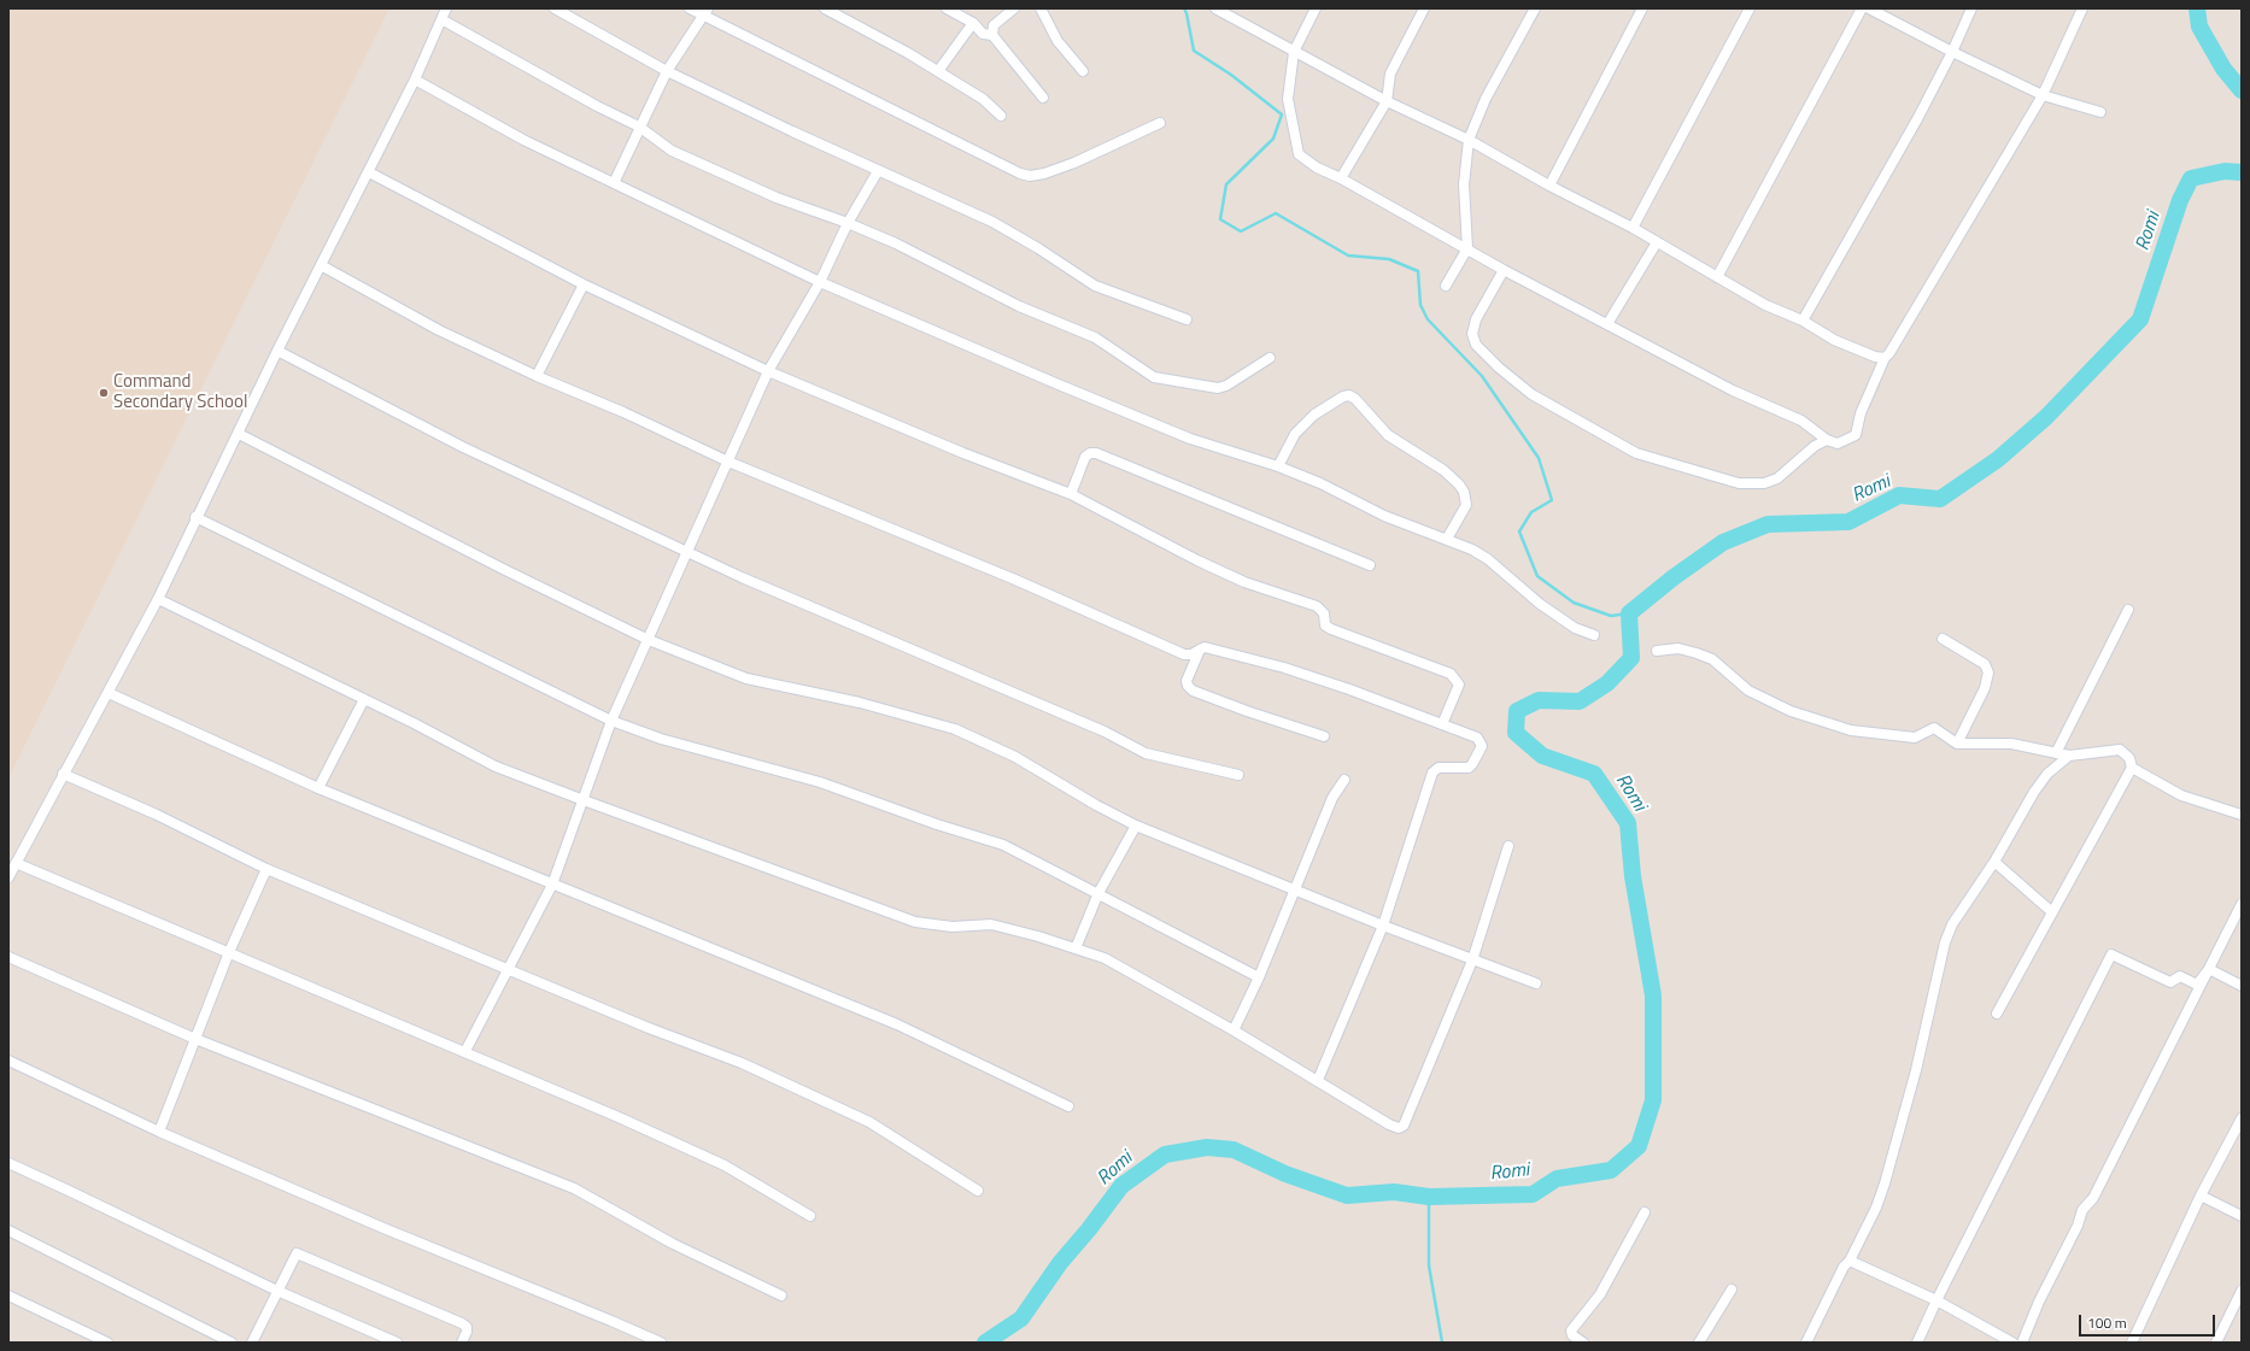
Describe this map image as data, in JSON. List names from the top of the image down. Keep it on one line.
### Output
{"water":["Romi"],"places":["Command Secondary School"],"scale_bar":"100 m"}
